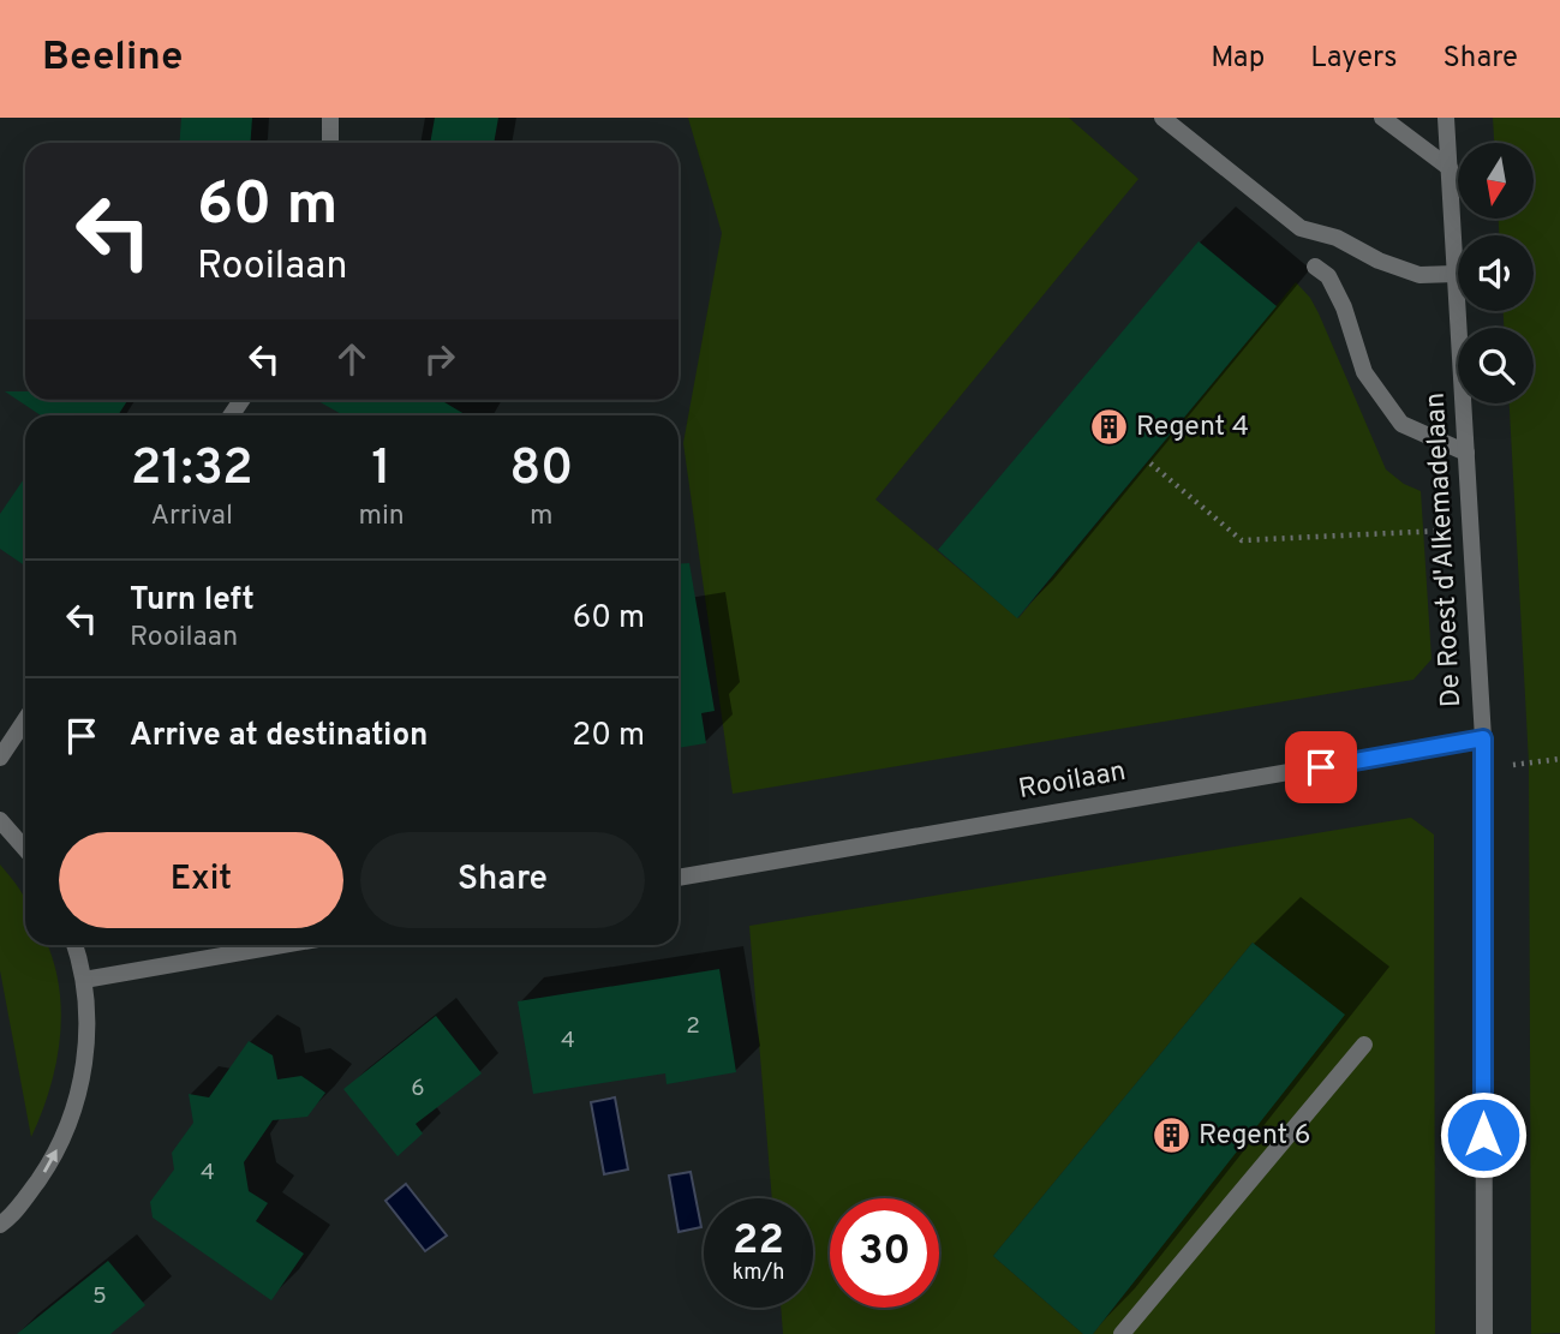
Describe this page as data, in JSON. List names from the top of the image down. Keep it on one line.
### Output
{"streets":{"street":["De Roest d'Alkemadelaan","Rooilaan"]},"crossings":[["De Roest d'Alkemadelaan","Rooilaan"]],"places":{"building":["Regent 4","Regent 6"]},"house_numbers":["2","4","6","4","5"],"north":"bottom","page":{"header":"Beeline","nav":["Map","Layers","Share"],"turn":["60 m","Rooilaan"],"eta":["21:32","Arrival","1","min","80","m"],"list":[{"name":"Turn left","note":"Rooilaan","value":"60 m"},{"name":"Arrive at destination","value":"20 m"}],"buttons":["Exit","Share"],"speed":"22 km/h","limit":"30"}}
